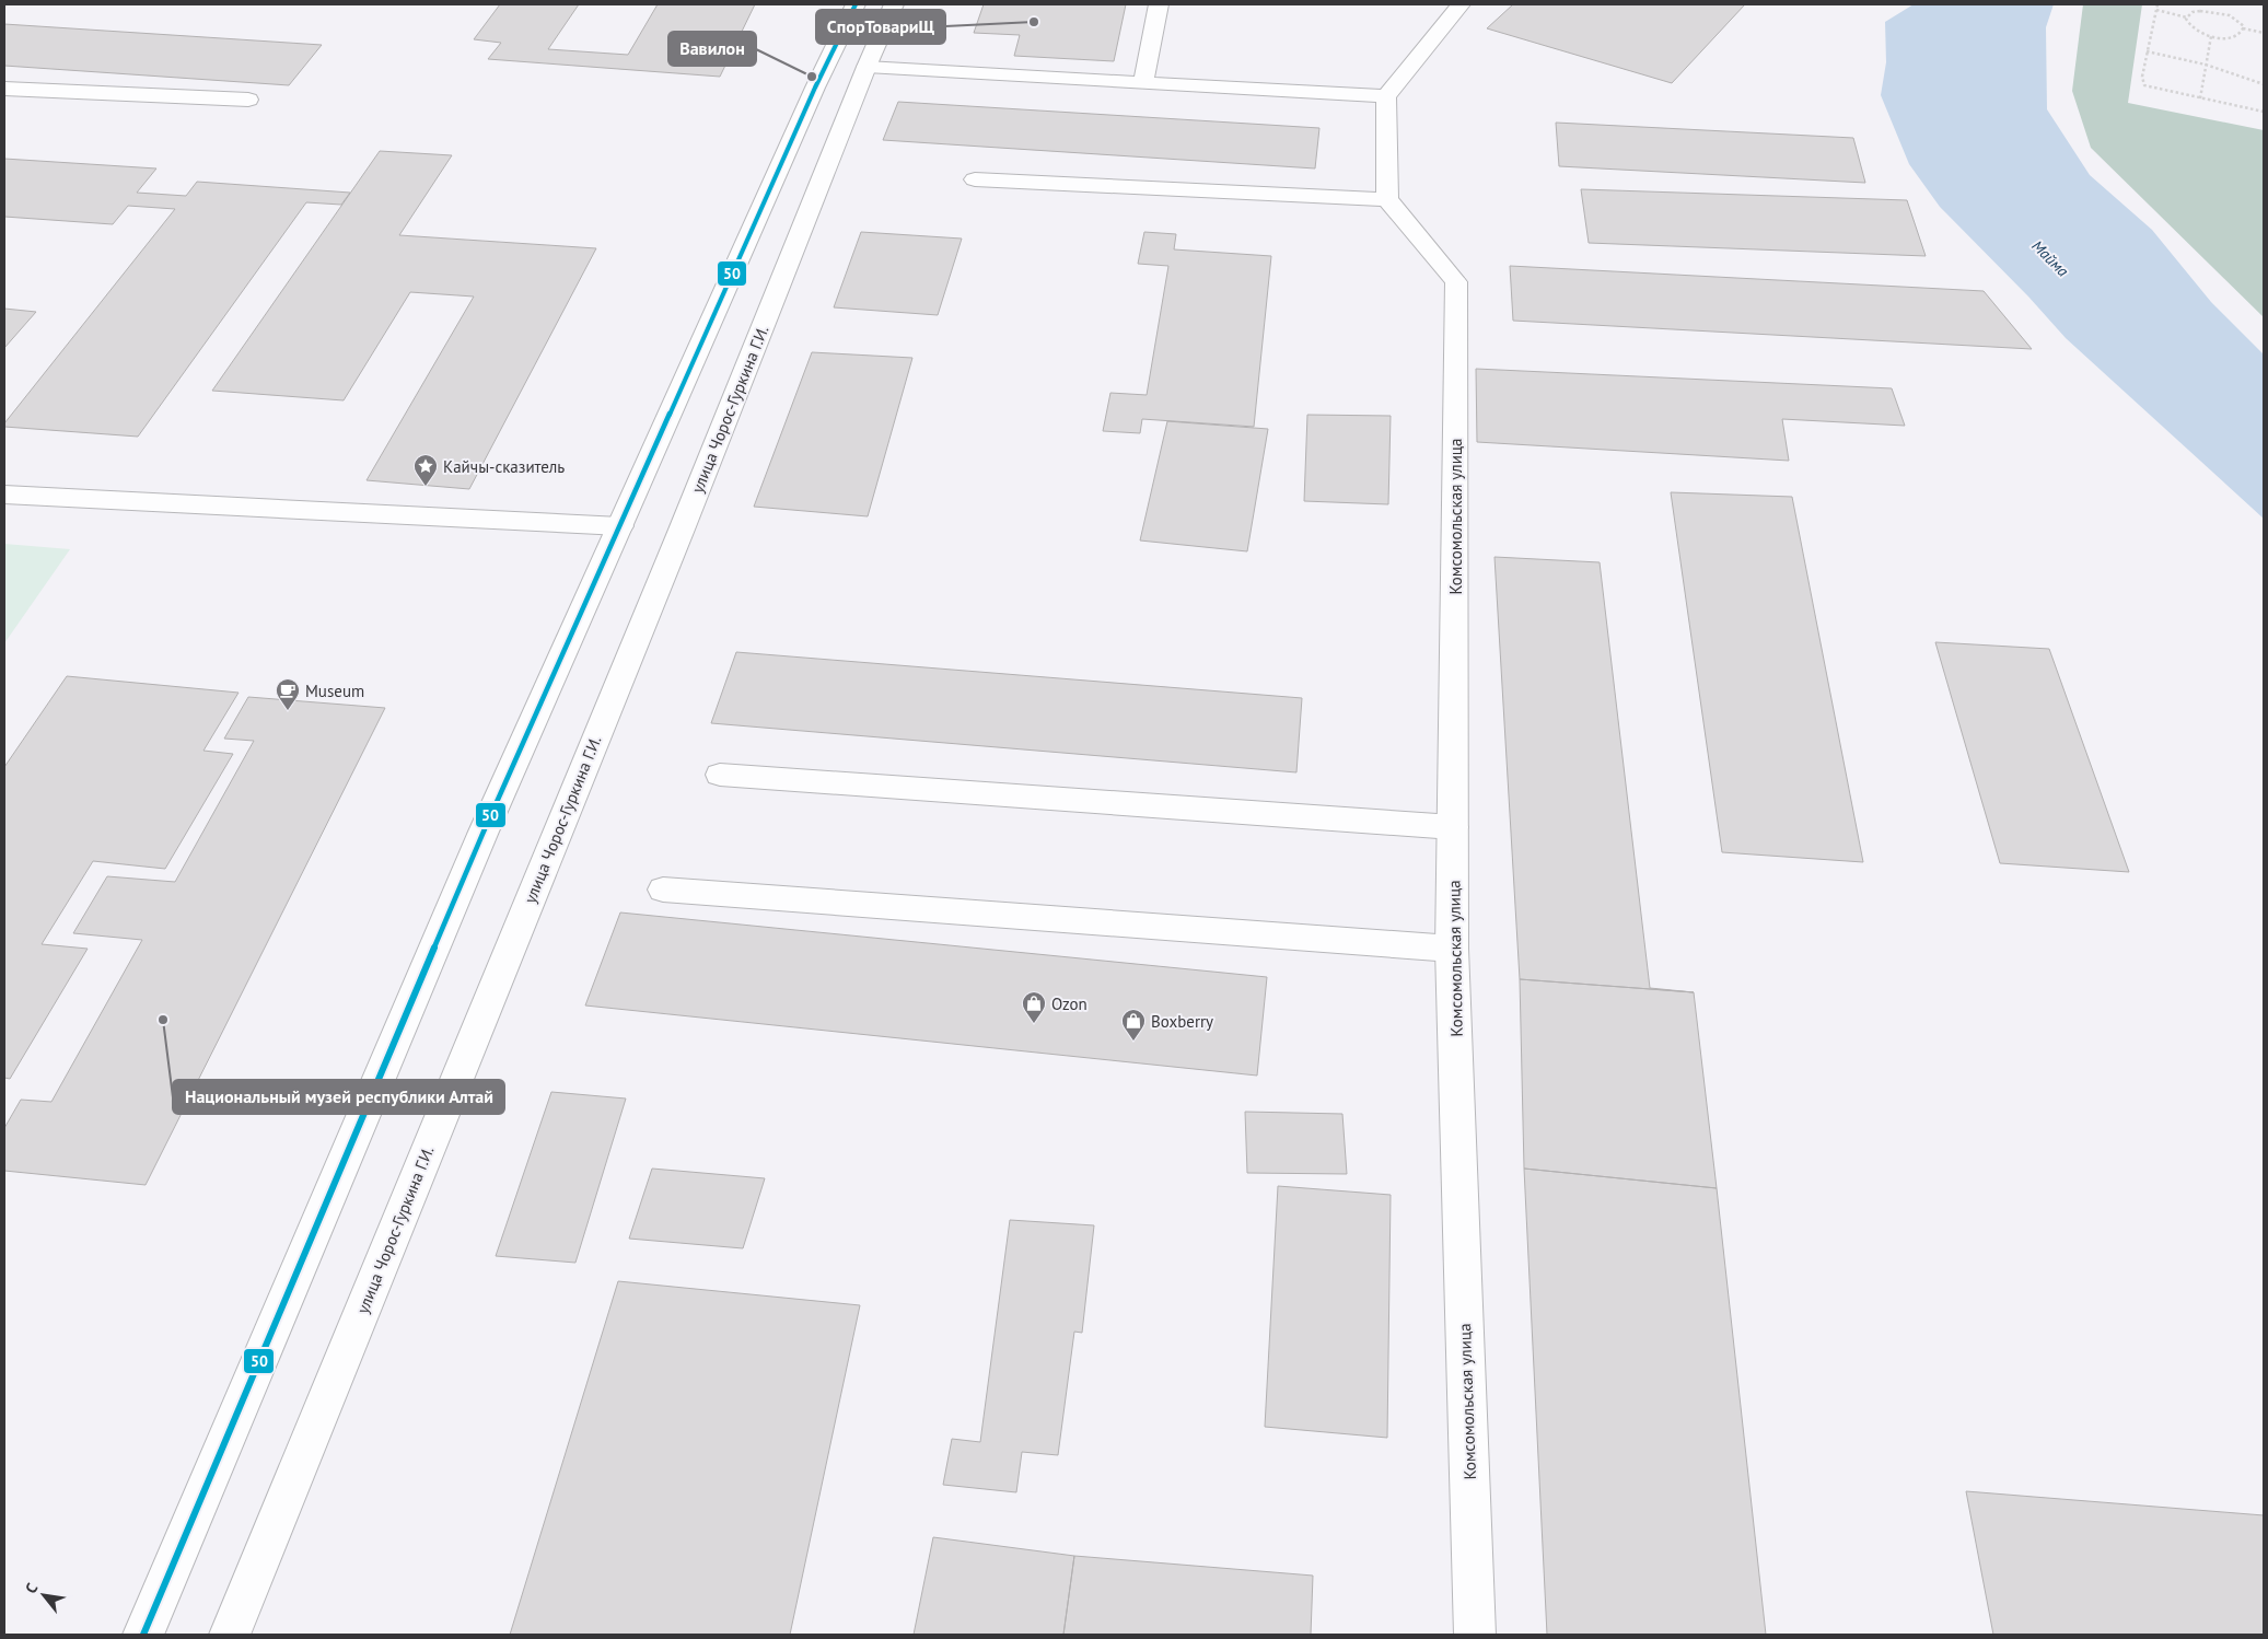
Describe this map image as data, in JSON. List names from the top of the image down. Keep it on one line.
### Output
{"streets":{"main road":["улица Чорос-Гуркина Г.И.","Комсомольская улица"]},"water":["Майма"],"places":{"other":["СпорТовариЩ","Вавилон","Национальный музей республики Алтай"],"place":["Кайчы-сказитель"],"cafe":["Museum"],"shop":["Ozon","Boxberry"]},"lines":["transit line 50"],"north":"top left"}
